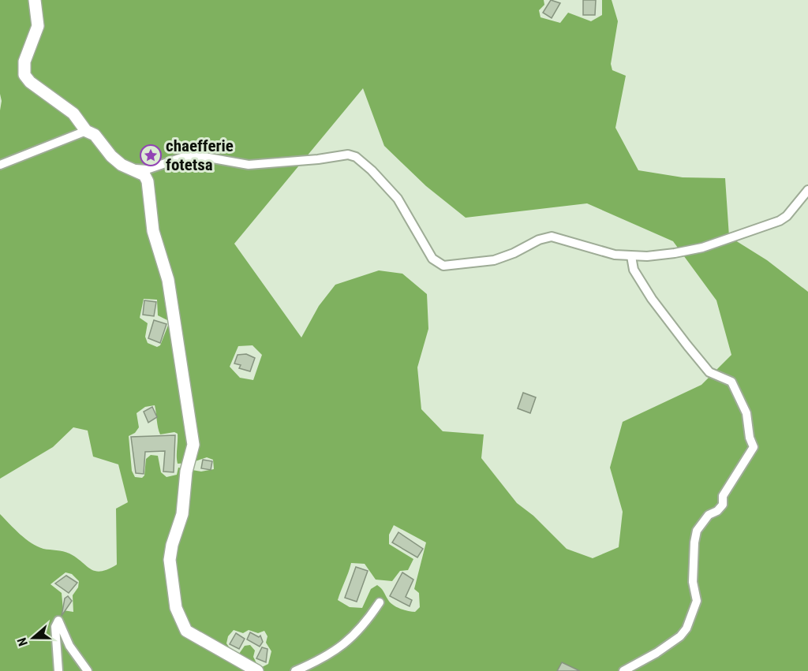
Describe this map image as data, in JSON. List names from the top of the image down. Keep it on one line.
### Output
{"places":{"place":["chaefferie fotetsa"]},"north":"left"}
